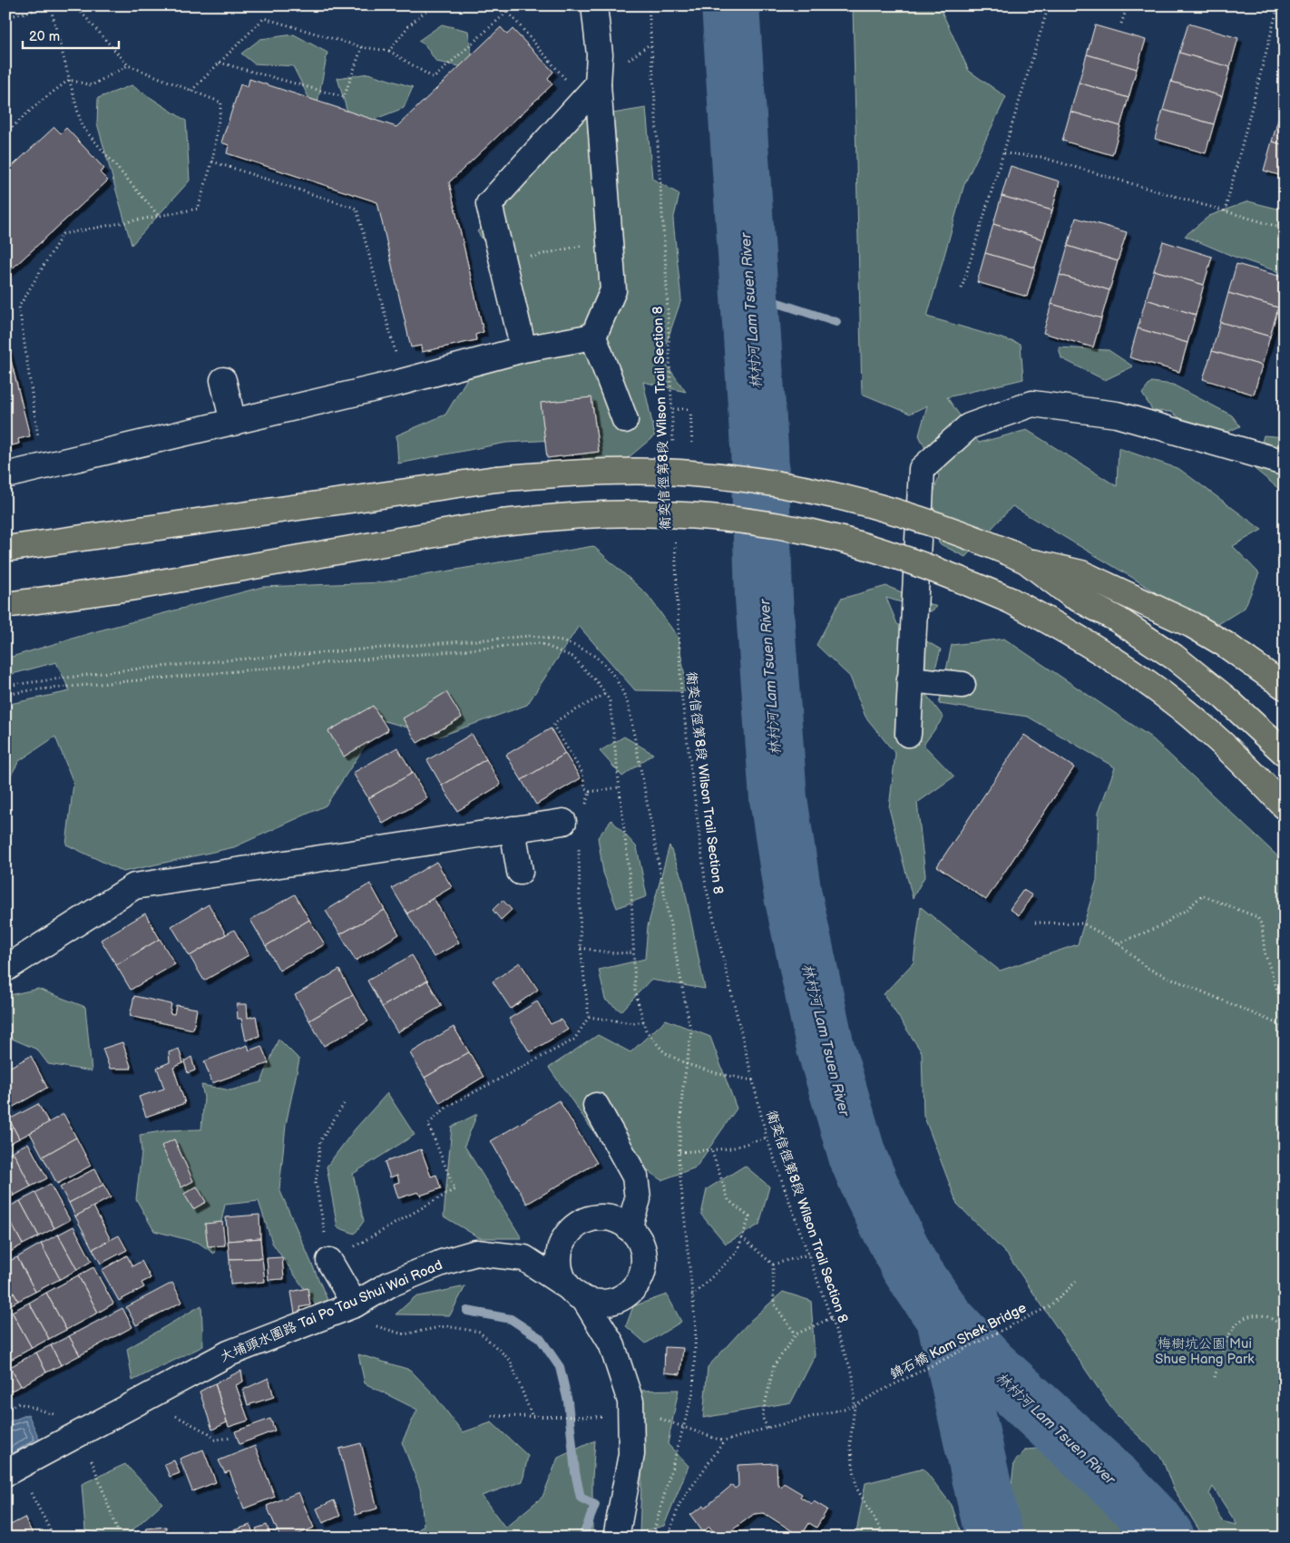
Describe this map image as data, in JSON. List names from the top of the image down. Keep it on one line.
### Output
{"streets":{"street":["大埔頭水圍路 Tai Po Tau Shui Wai Road"],"path":["衛奕信徑第8段 Wilson Trail Section 8","錦石橋 Kam Shek Bridge"]},"crossings":[["衛奕信徑第8段 Wilson Trail Section 8","錦石橋 Kam Shek Bridge"]],"water":["林村河 Lam Tsuen River"],"parks":["梅樹坑公園 Mui Shue Hang Park"],"scale_bar":"20 m"}
